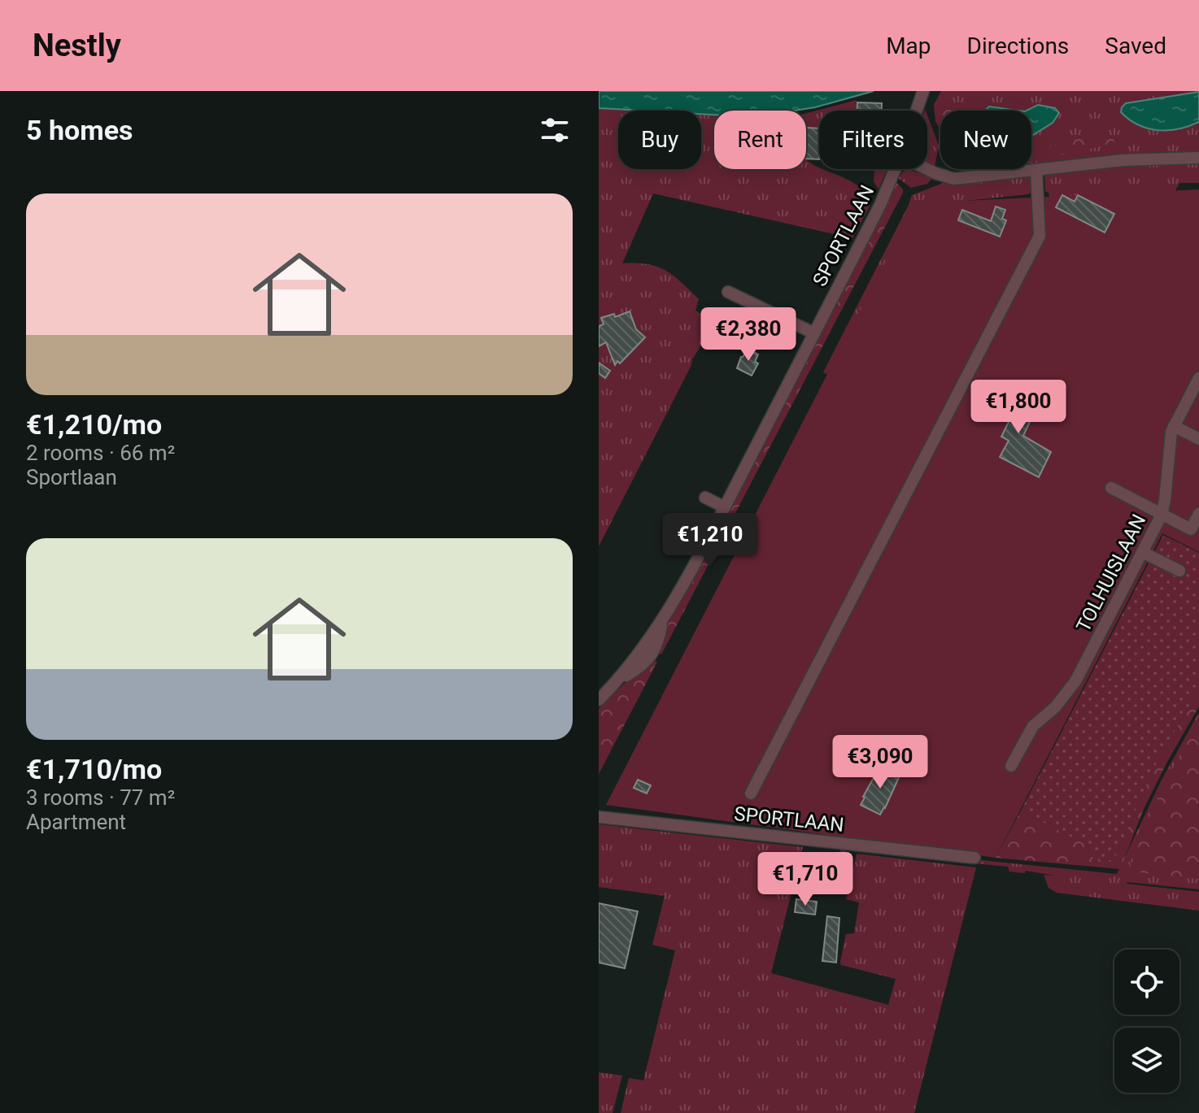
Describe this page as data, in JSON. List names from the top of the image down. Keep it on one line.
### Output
{"streets":{"street":["SPORTLAAN","TOLHUISLAAN"]},"page":{"header":"Nestly","nav":["Map","Directions","Saved"],"heading":"5 homes","chip":["Buy","Rent","Filters","New"],"list":[{"name":"€1,210/mo","note":"2 rooms · 66 m² · Sportlaan"},{"name":"€1,710/mo","note":"3 rooms · 77 m² · Apartment"}],"price":["€2,380","€1,800","€1,210","€3,090","€1,710"]}}
